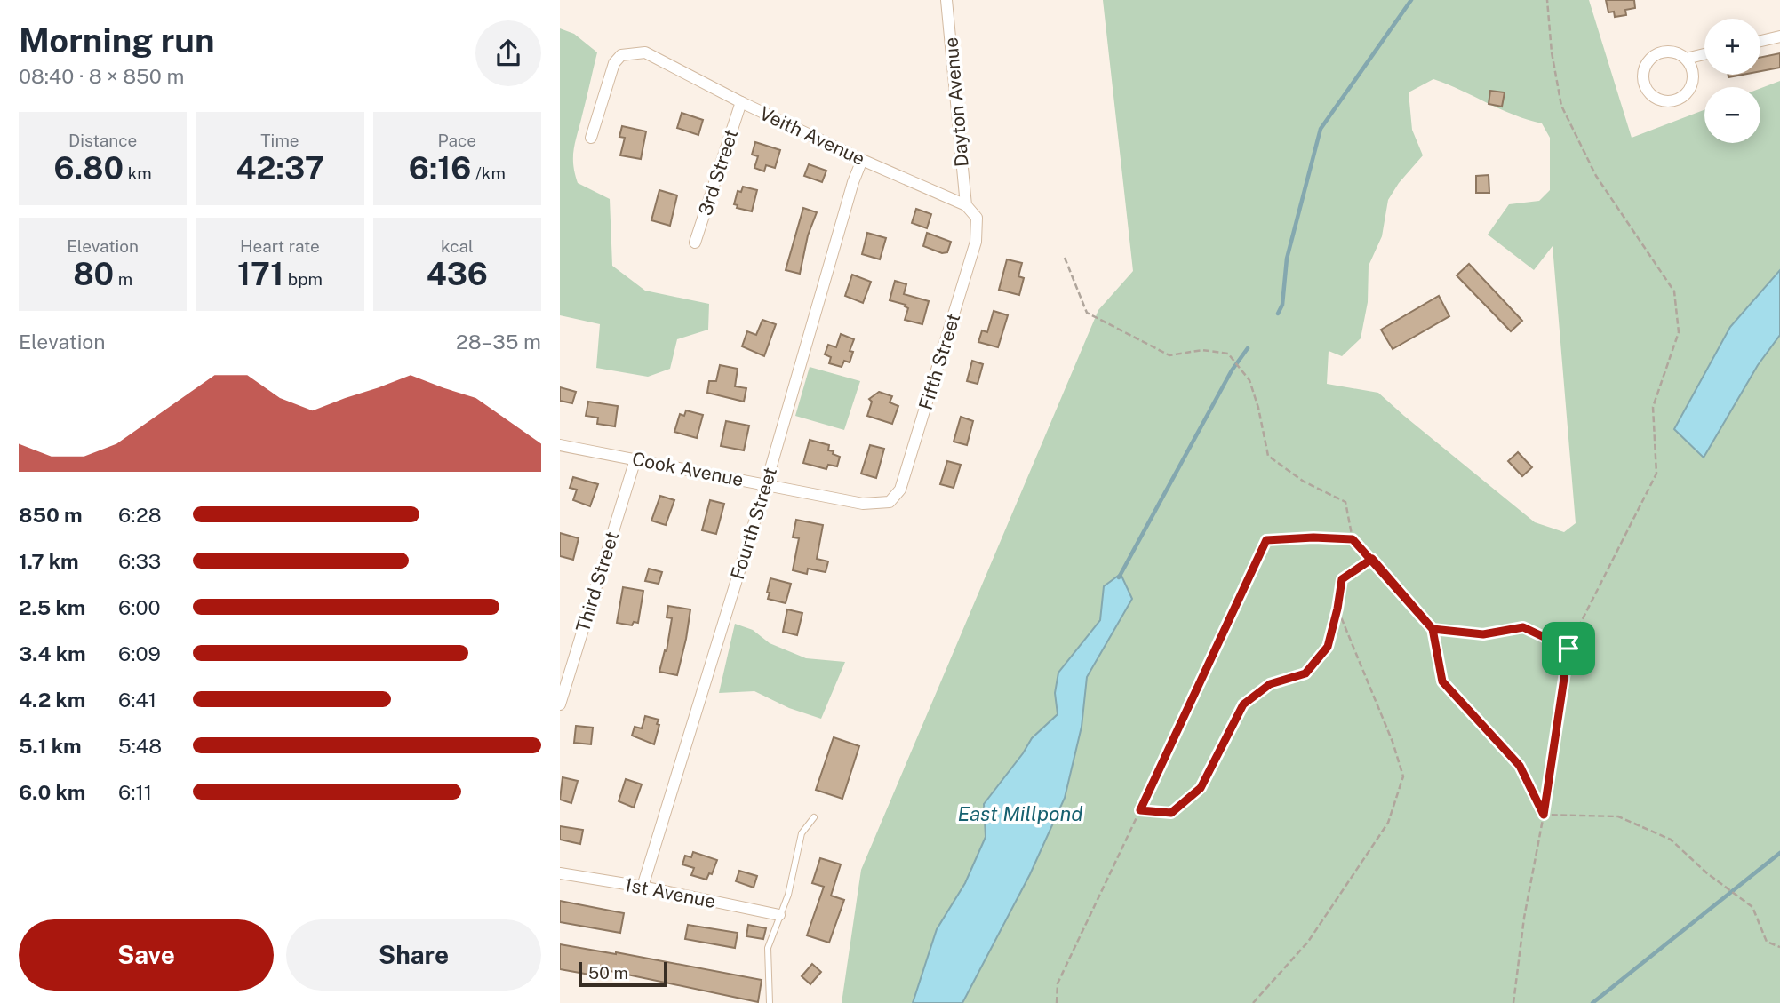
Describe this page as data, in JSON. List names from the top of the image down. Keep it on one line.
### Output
{"streets":{"street":["Dayton Avenue","Veith Avenue","3rd Street","Fifth Street","Cook Avenue","Fourth Street","Third Street","1st Avenue"]},"crossings":[["Dayton Avenue","Veith Avenue"],["Veith Avenue","3rd Street"],["Veith Avenue","Fifth Street"],["Veith Avenue","Fourth Street"],["Fifth Street","Cook Avenue"],["Cook Avenue","Fourth Street"],["Cook Avenue","Third Street"],["Fourth Street","1st Avenue"]],"water":["East Millpond"],"scale_bar":"50 m","page":{"heading":["Morning run","08:40 · 8 × 850 m"],"map_buttons":["+","−"],"stats":[["Distance","6.80 km"],["Time","42:37"],["Pace","6:16 /km"],["Elevation","80 m"],["Heart rate","171 bpm"],["kcal","436"]],"chart":["Elevation","28–35 m"],"list":[{"name":"850 m","note":"6:28"},{"name":"1.7 km","note":"6:33"},{"name":"2.5 km","note":"6:00"},{"name":"3.4 km","note":"6:09"},{"name":"4.2 km","note":"6:41"},{"name":"5.1 km","note":"5:48"},{"name":"6.0 km","note":"6:11"}],"buttons":["Save","Share"],"scale":"50 m"}}
